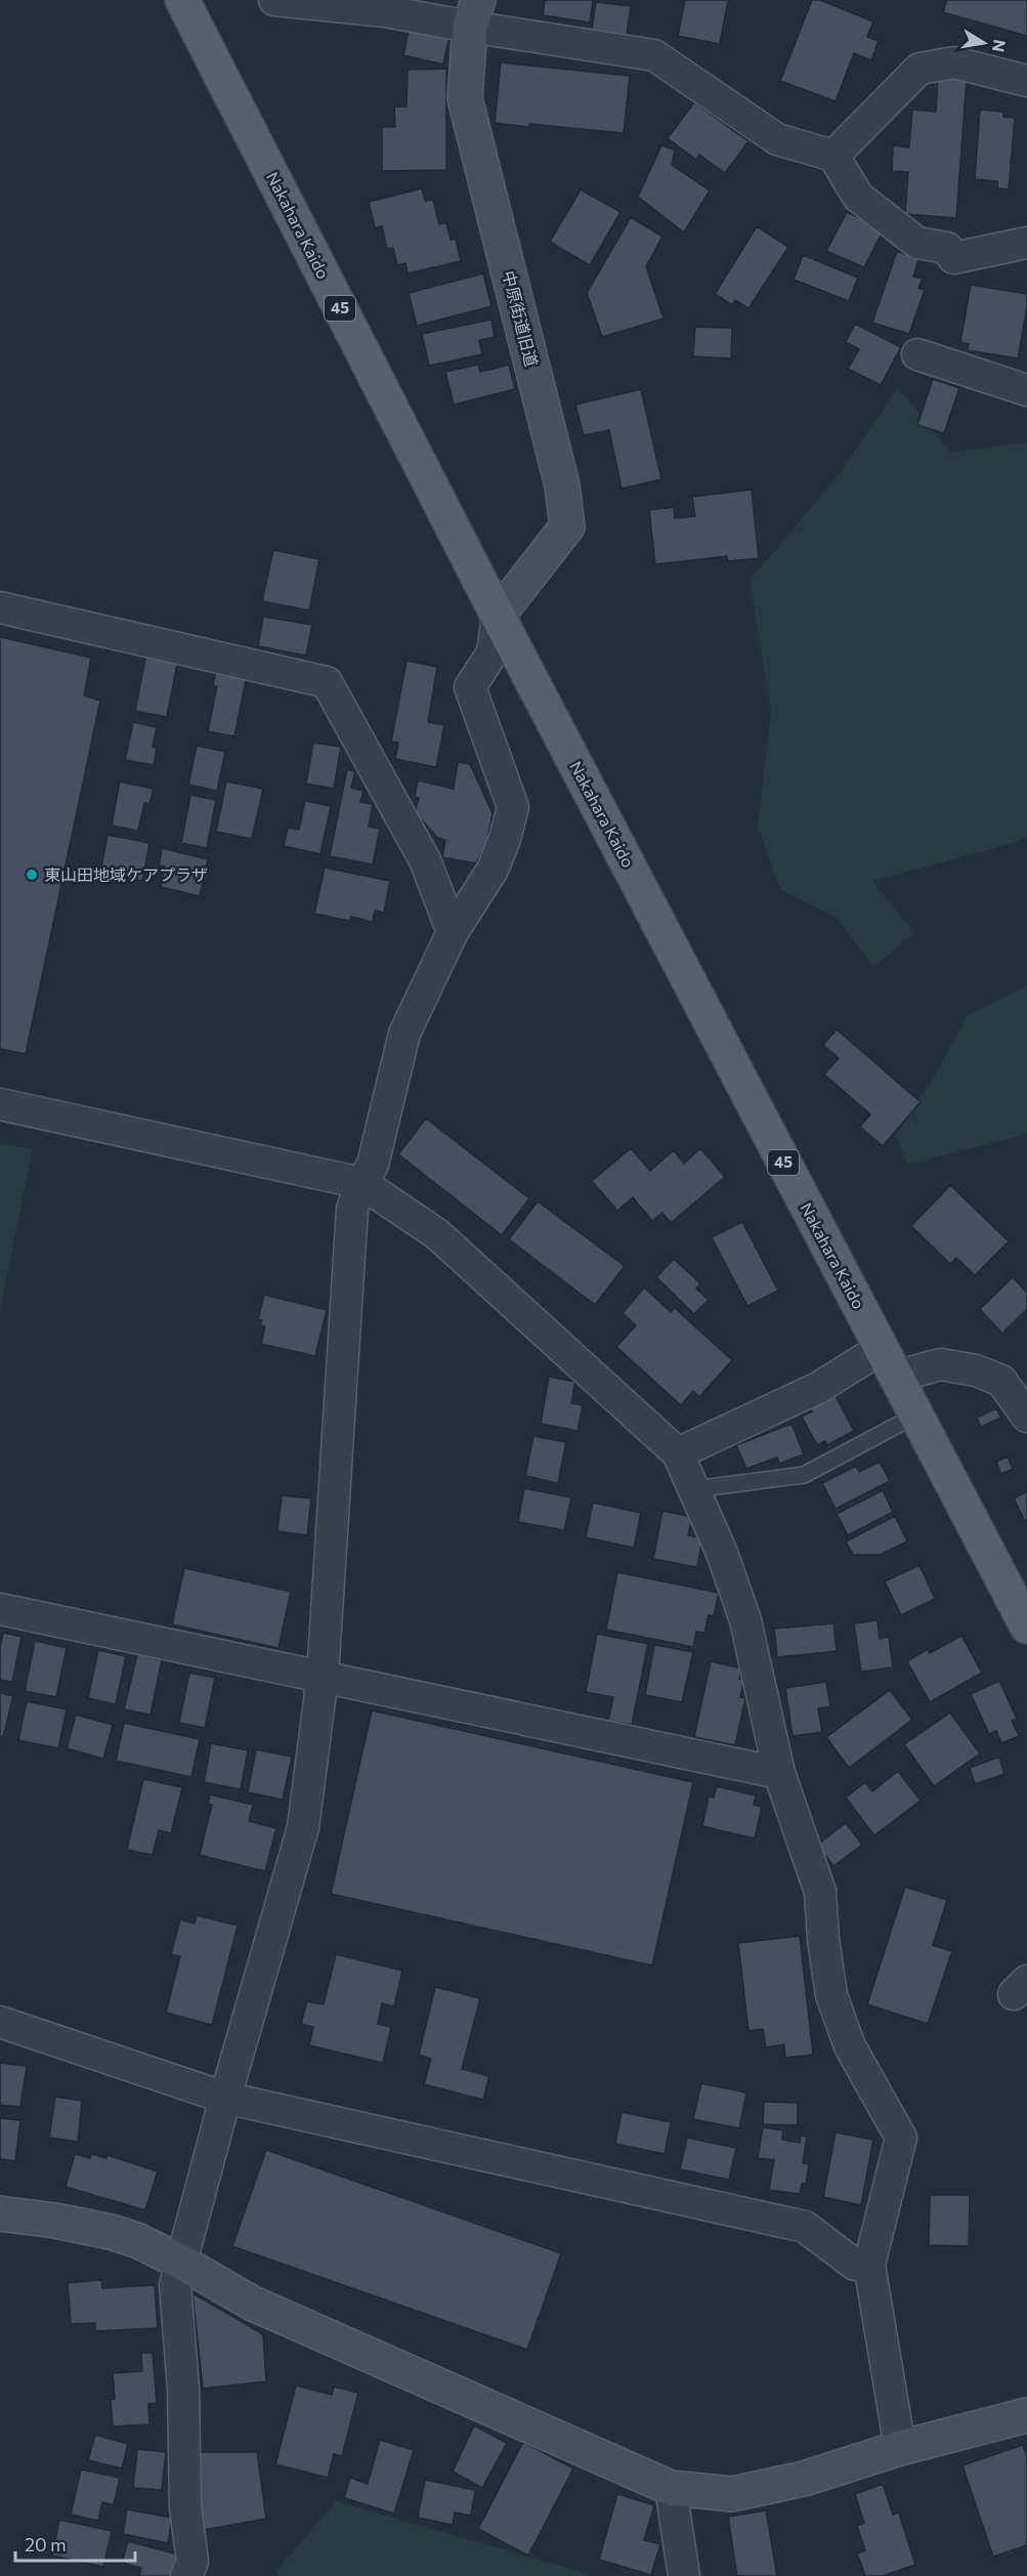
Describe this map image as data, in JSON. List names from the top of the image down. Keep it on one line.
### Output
{"streets":{"main road":["Nakahara Kaido","45"],"street":["中原街道旧道"]},"crossings":[["Nakahara Kaido","中原街道旧道"]],"places":["東山田地域ケアプラザ"],"scale_bar":"20 m","north":"right"}
